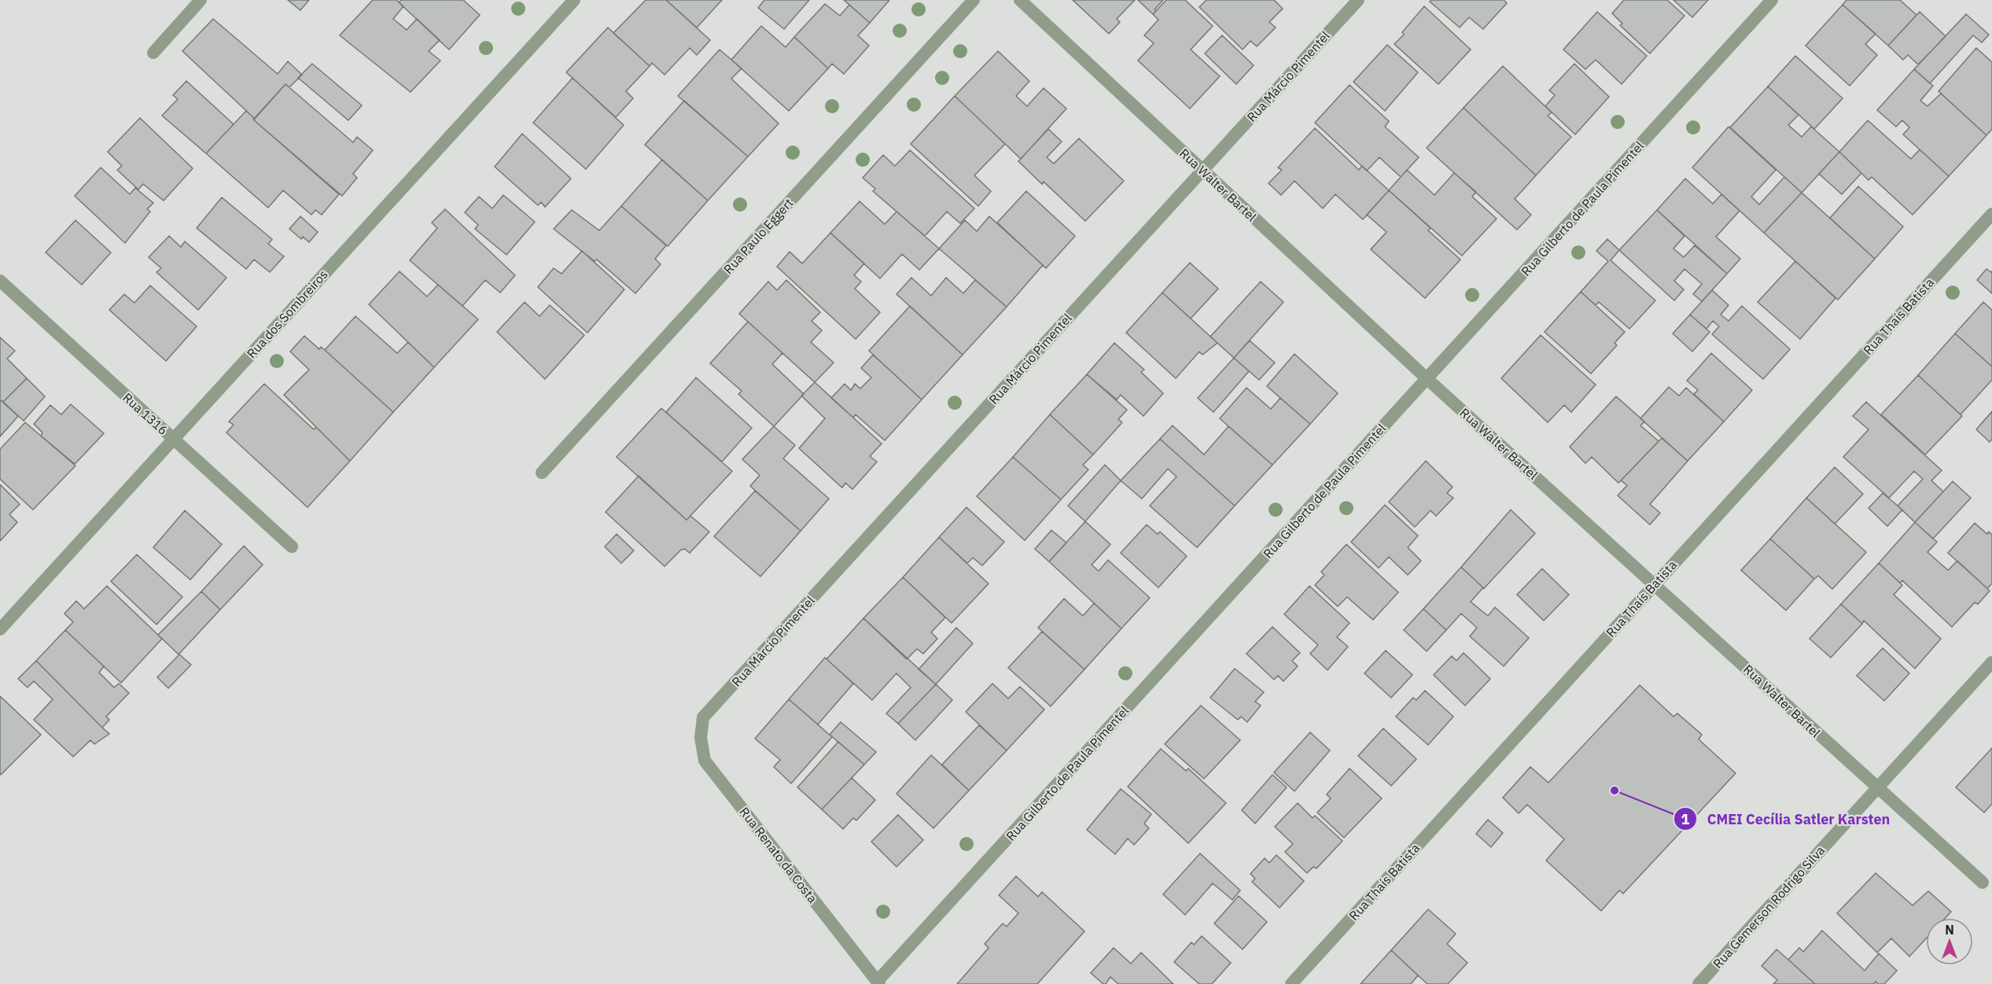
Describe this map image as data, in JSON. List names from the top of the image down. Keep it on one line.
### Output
{"streets":{"street":["Rua Márcio Pimentel","Rua Walter Bartel","Rua Gilberto de Paula Pimentel","Rua Paulo Eggert","Rua dos Sombreiros","Rua Thaís Batista","Rua 1316","Rua Renato da Costa","Rua Gemerson Rodrigo Silva"]},"crossings":[["Rua Márcio Pimentel","Rua Walter Bartel"],["Rua Márcio Pimentel","Rua Renato da Costa"],["Rua Walter Bartel","Rua Gilberto de Paula Pimentel"],["Rua Walter Bartel","Rua Thaís Batista"],["Rua Walter Bartel","Rua Gemerson Rodrigo Silva"],["Rua Gilberto de Paula Pimentel","Rua Renato da Costa"],["Rua dos Sombreiros","Rua 1316"]],"places":["CMEI Cecília Satler Karsten"],"north":"top"}
